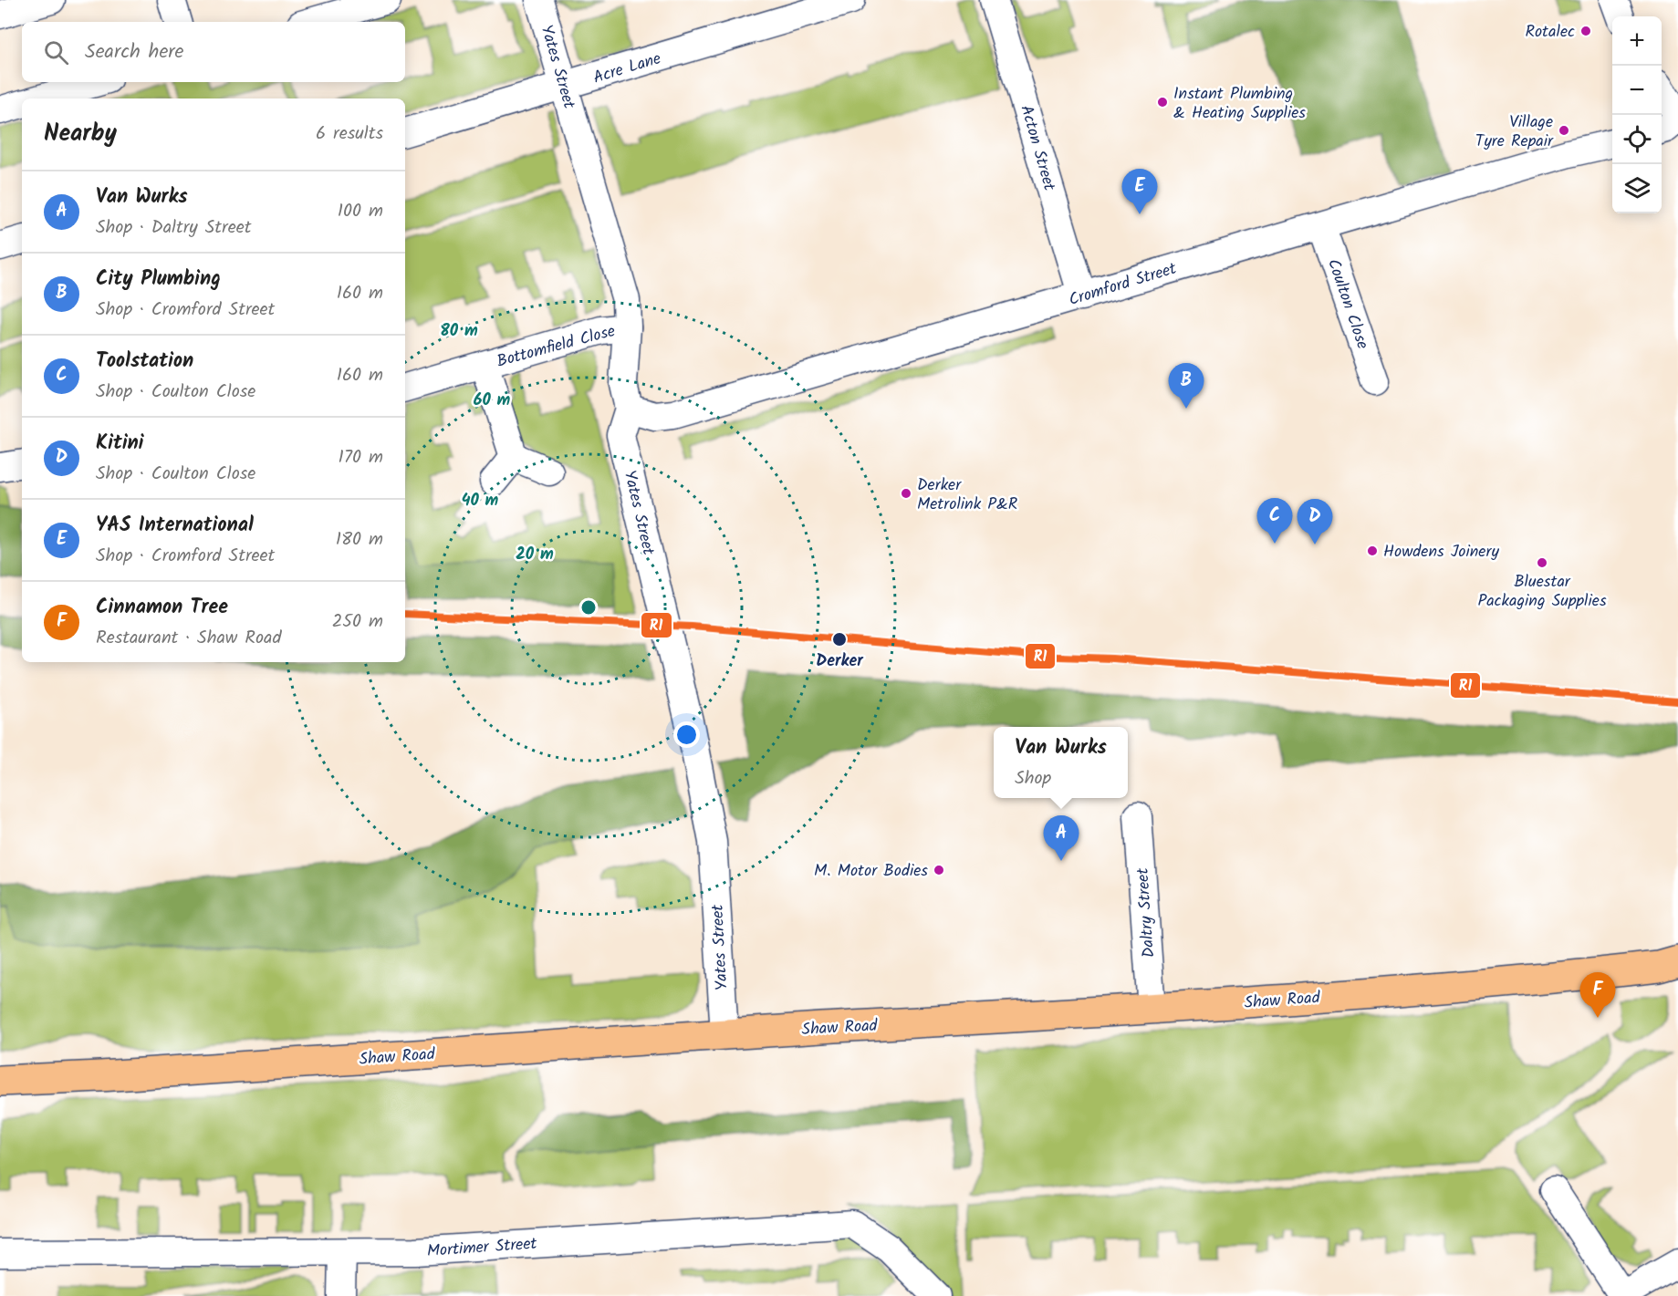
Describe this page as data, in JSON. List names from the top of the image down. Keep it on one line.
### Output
{"streets":{"main road":["Shaw Road"],"street":["Yates Street","Acre Lane","Acton Street","Cromford Street","Coulton Close","Bottomfield Close","Daltry Street","Mortimer Street"]},"crossings":[["Yates Street","Acre Lane"],["Yates Street","Cromford Street"],["Yates Street","Bottomfield Close"],["Yates Street","Shaw Road"],["Acton Street","Cromford Street"],["Cromford Street","Coulton Close"],["Daltry Street","Shaw Road"]],"places":["Rotalec","Instant Plumbing & Heating Supplies","Village Tyre Repair","Derker Metrolink P&R","Howdens Joinery","Bluestar Packaging Supplies","Derker","M. Motor Bodies"],"lines":["transit line R1"],"page":{"map_buttons":["+","−"],"search":"Search here","heading":["Nearby","6 results"],"pins":["E","B","C","D","A","F"],"list":[{"mark":"A","name":"Van Wurks","note":"Shop · Daltry Street","value":"100 m"},{"mark":"B","name":"City Plumbing","note":"Shop · Cromford Street","value":"160 m"},{"mark":"C","name":"Toolstation","note":"Shop · Coulton Close","value":"160 m"},{"mark":"D","name":"Kitini","note":"Shop · Coulton Close","value":"170 m"},{"mark":"E","name":"YAS International","note":"Shop · Cromford Street","value":"180 m"},{"mark":"F","name":"Cinnamon Tree","note":"Restaurant · Shaw Road","value":"250 m"}],"popup":["Van Wurks","Shop"]},"rings":["80 m","60 m","40 m","20 m"]}
